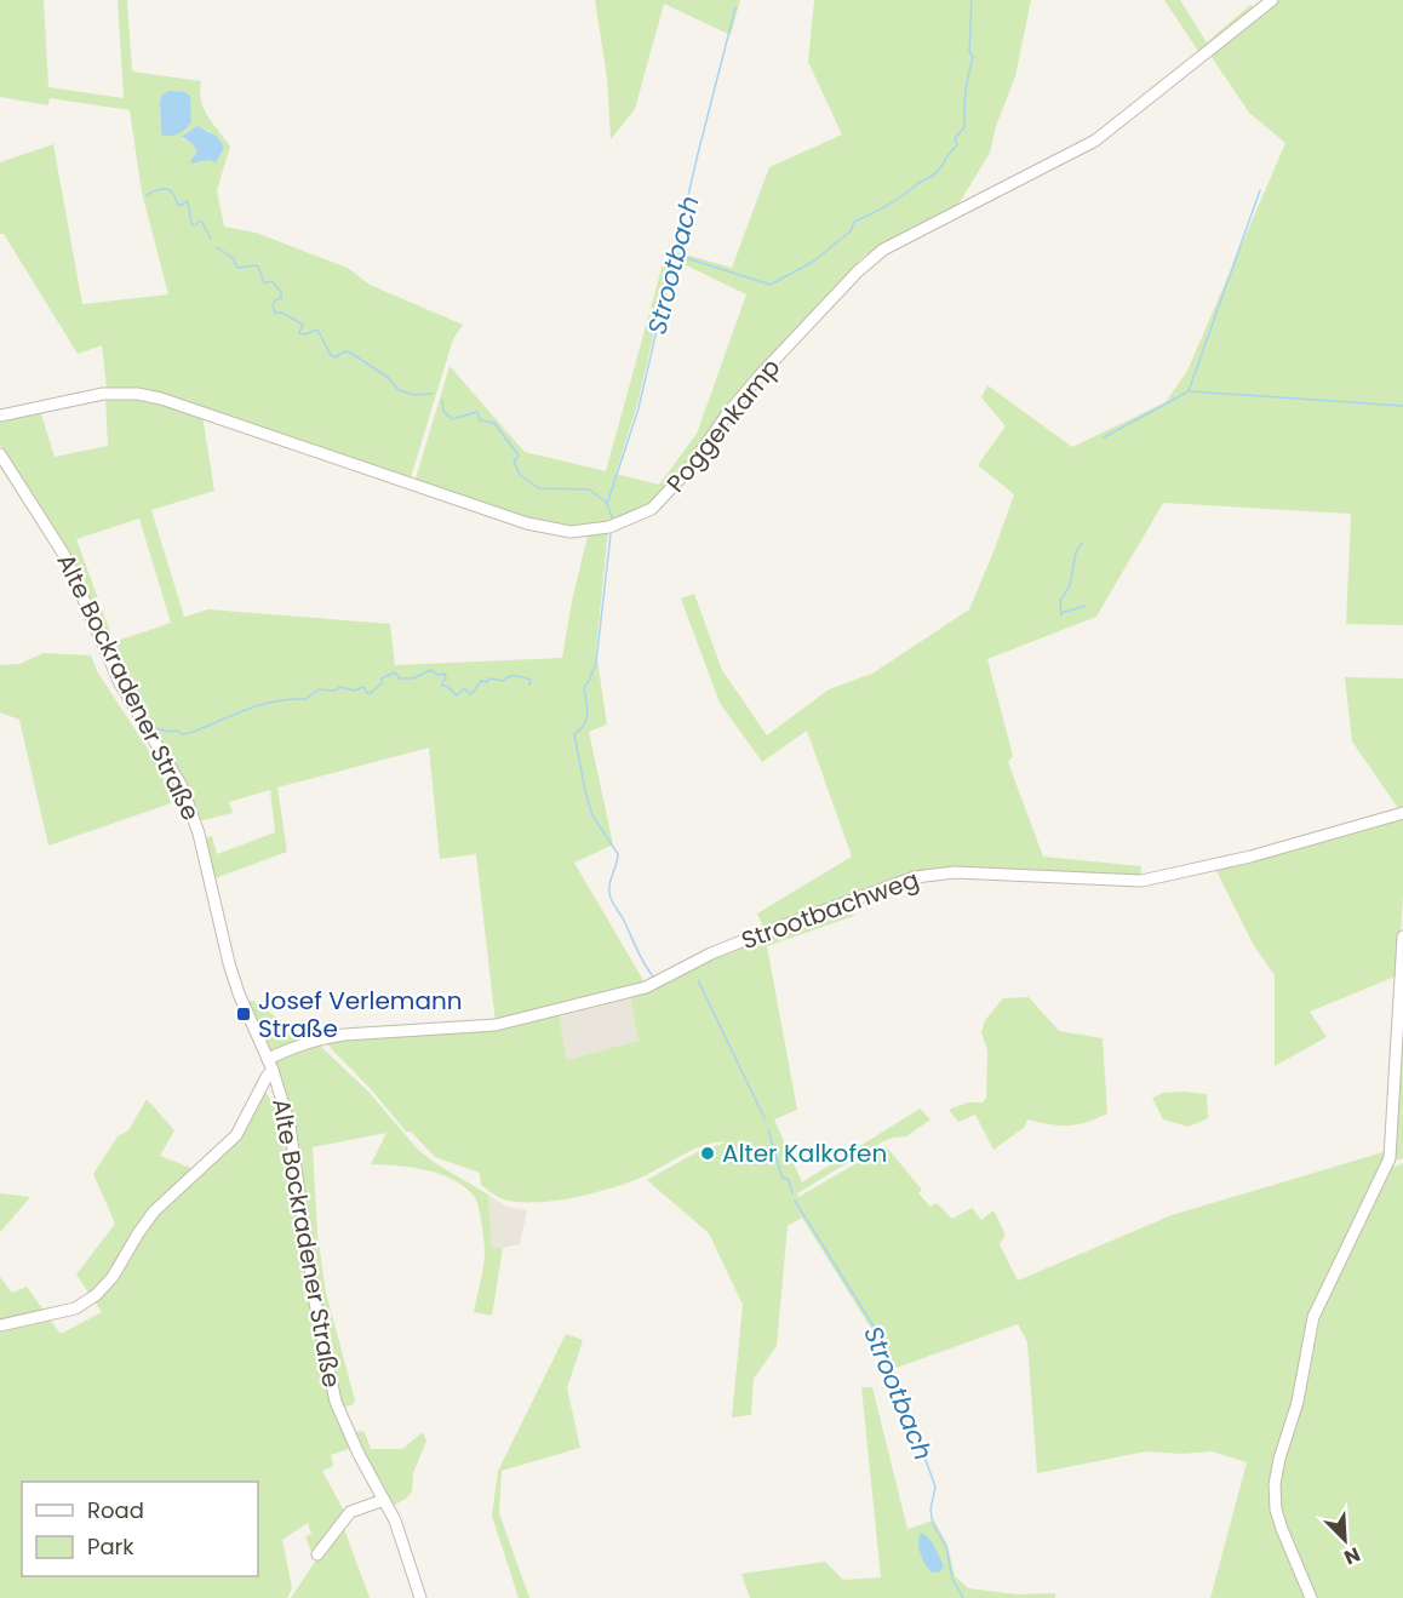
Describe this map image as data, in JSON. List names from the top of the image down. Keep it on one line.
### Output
{"streets":{"street":["Poggenkamp","Alte Bockradener Straße","Strootbachweg"]},"crossings":[["Alte Bockradener Straße","Strootbachweg"]],"water":["Strootbach"],"places":{"transit":["Josef Verlemann Straße"],"other":["Alter Kalkofen"]},"legend":["Road","Park"],"north":"bottom right"}
